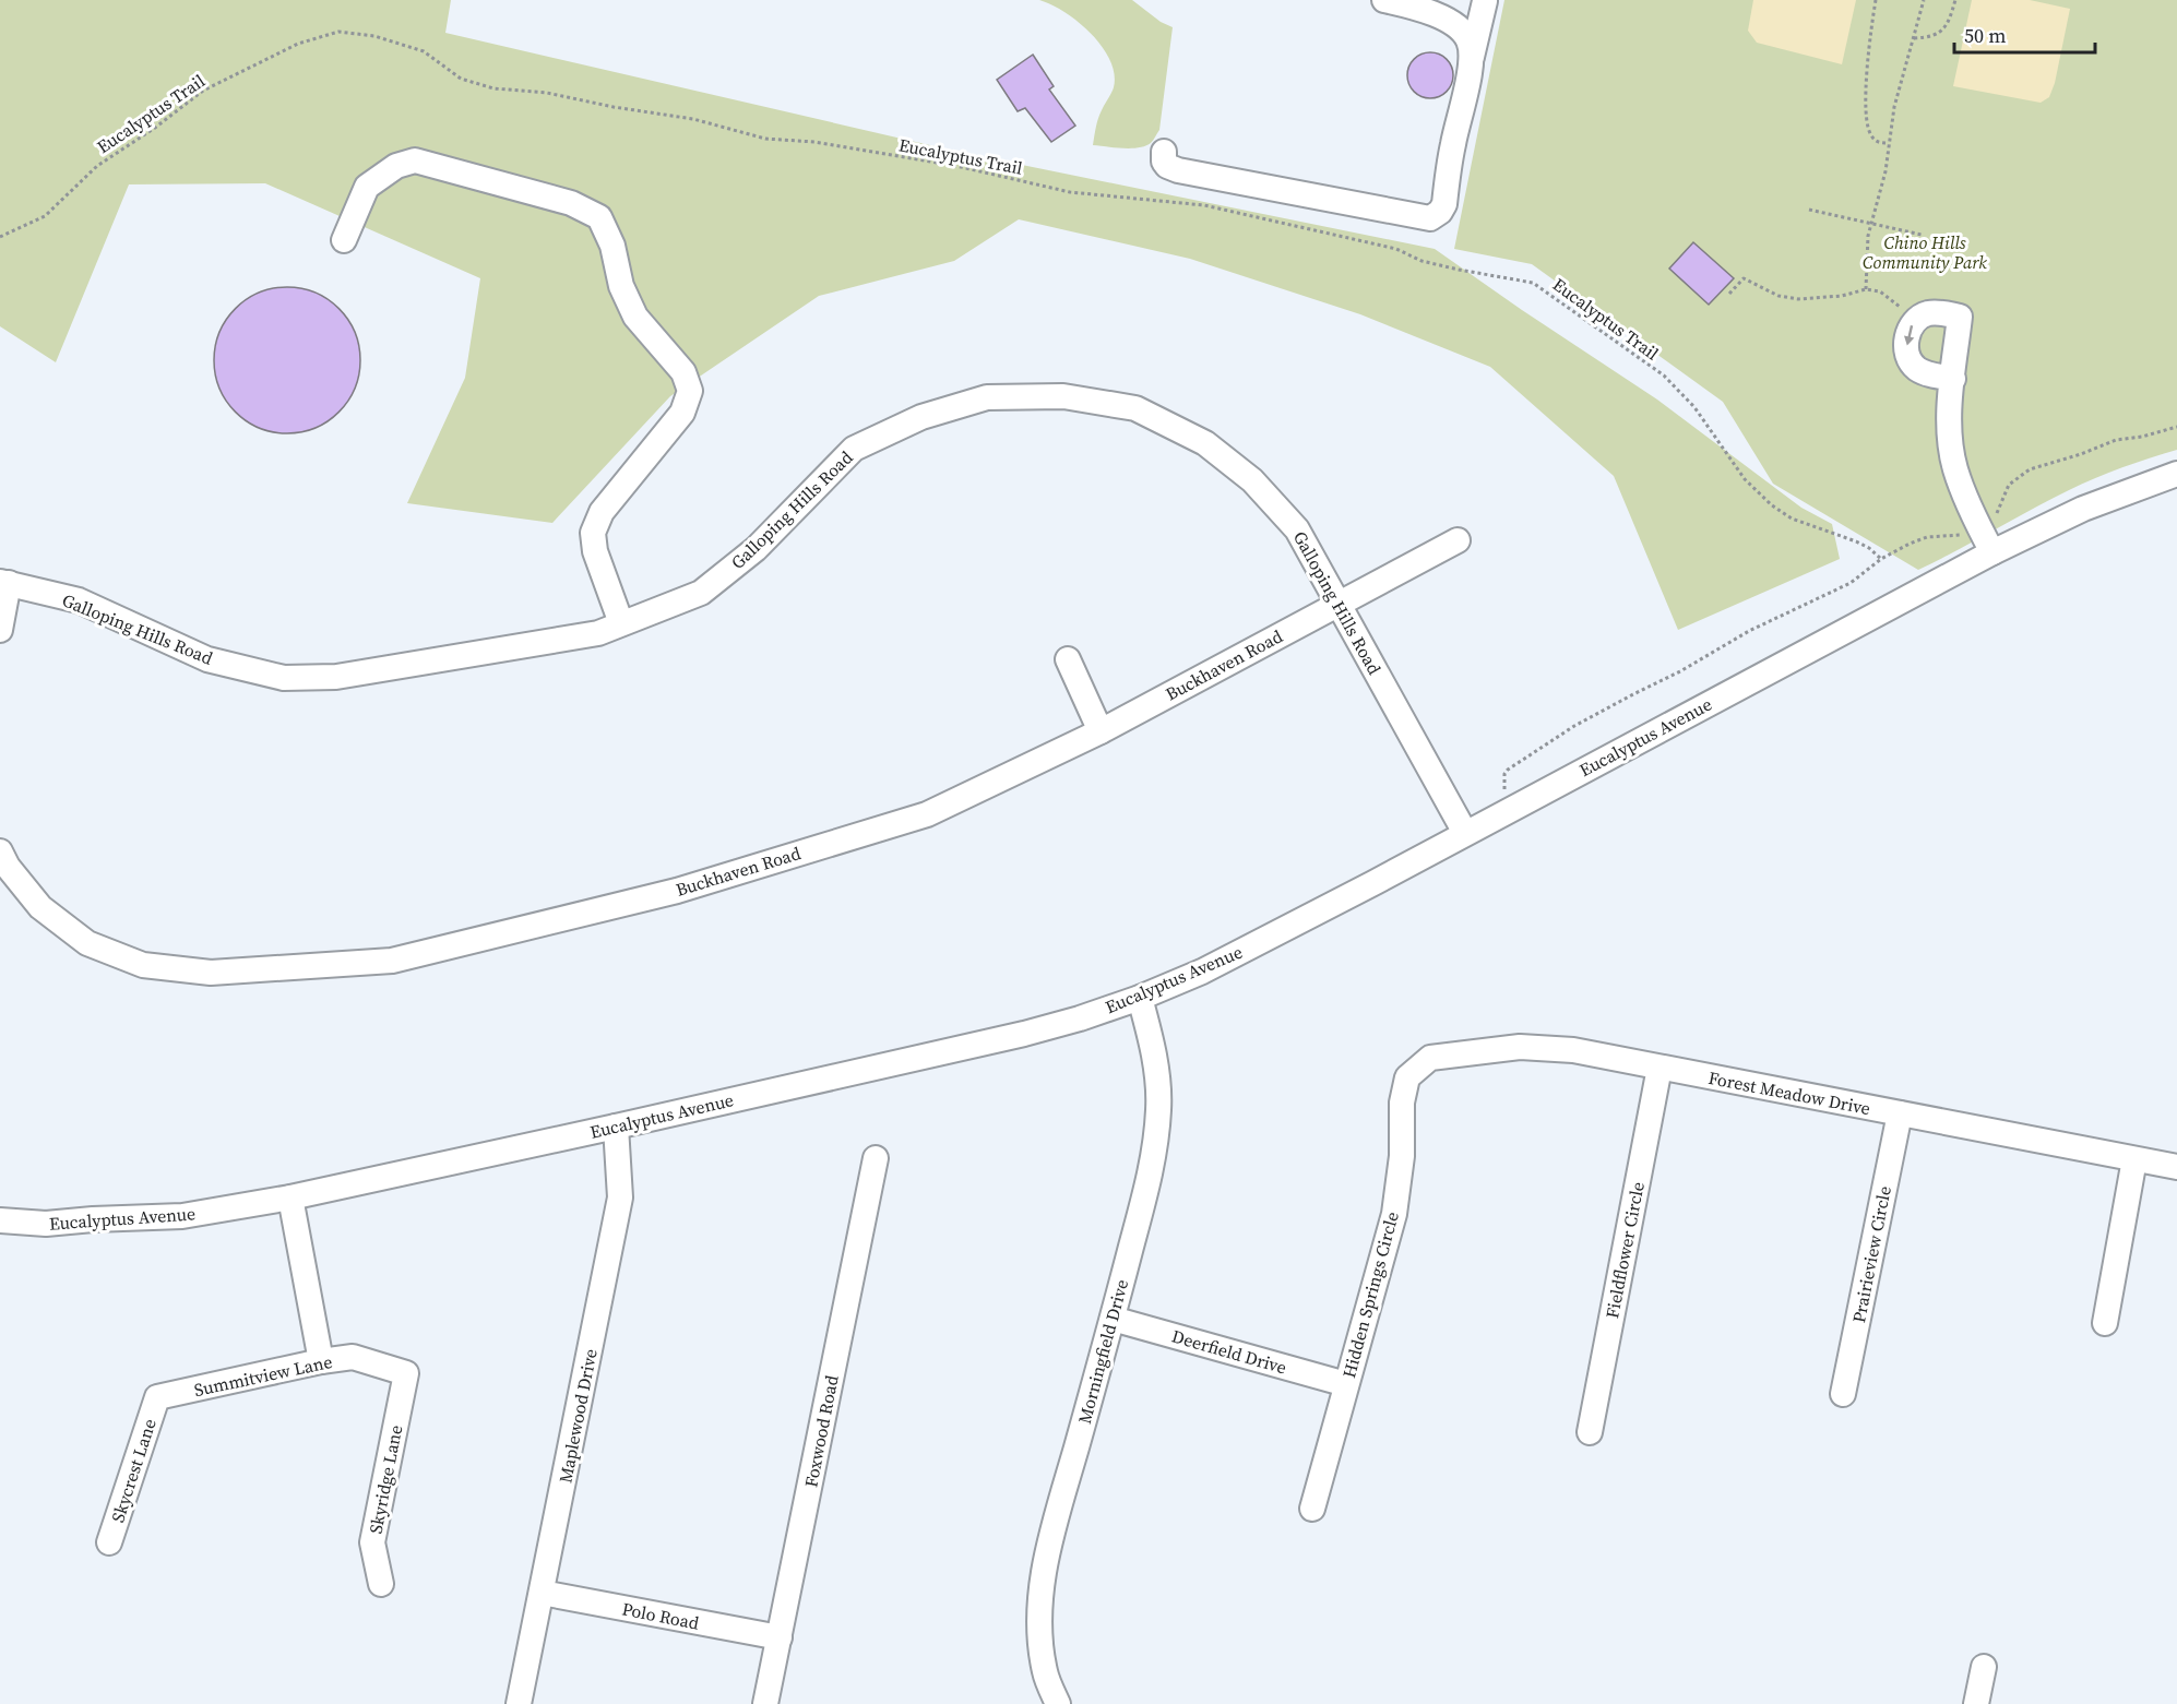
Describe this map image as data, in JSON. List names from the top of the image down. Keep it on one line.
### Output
{"streets":{"street":["Galloping Hills Road","Buckhaven Road","Eucalyptus Avenue","Forest Meadow Drive","Fieldflower Circle","Prairieview Circle","Hidden Springs Circle","Morningfield Drive","Deerfield Drive","Summitview Lane","Maplewood Drive","Foxwood Road","Skycrest Lane","Skyridge Lane","Polo Road"],"path":["Eucalyptus Trail"]},"crossings":[["Galloping Hills Road","Buckhaven Road"],["Galloping Hills Road","Eucalyptus Avenue"],["Eucalyptus Avenue","Morningfield Drive"],["Eucalyptus Avenue","Maplewood Drive"],["Forest Meadow Drive","Fieldflower Circle"],["Forest Meadow Drive","Prairieview Circle"],["Forest Meadow Drive","Hidden Springs Circle"],["Hidden Springs Circle","Deerfield Drive"],["Morningfield Drive","Deerfield Drive"],["Summitview Lane","Skycrest Lane"],["Summitview Lane","Skyridge Lane"],["Maplewood Drive","Polo Road"],["Foxwood Road","Polo Road"]],"parks":["Chino Hills Community Park"],"scale_bar":"50 m"}
